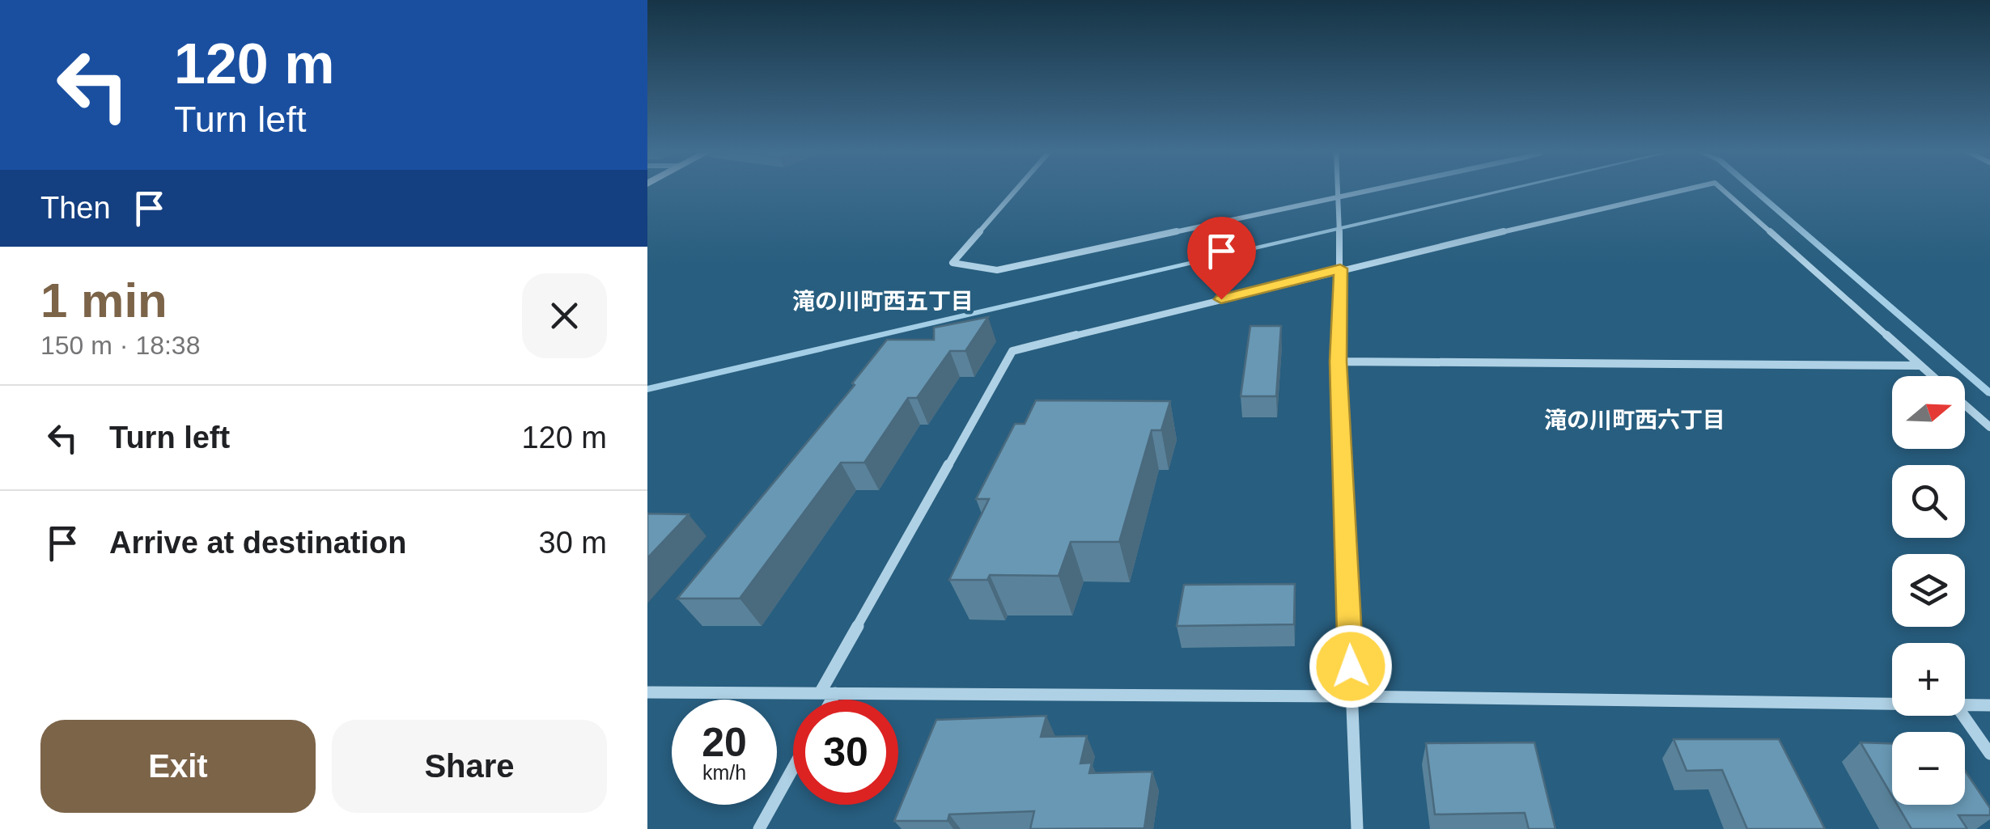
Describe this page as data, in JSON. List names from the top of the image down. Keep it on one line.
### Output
{"districts":["滝の川町西五丁目","滝の川町西六丁目"],"north":"right","page":{"turn":["120 m","Turn left"],"then":"Then","heading":["1 min","150 m · 18:38"],"map_buttons":["+","−"],"list":[{"name":"Turn left","value":"120 m"},{"name":"Arrive at destination","value":"30 m"}],"speed":"20 km/h","limit":"30","buttons":["Exit","Share"]}}
